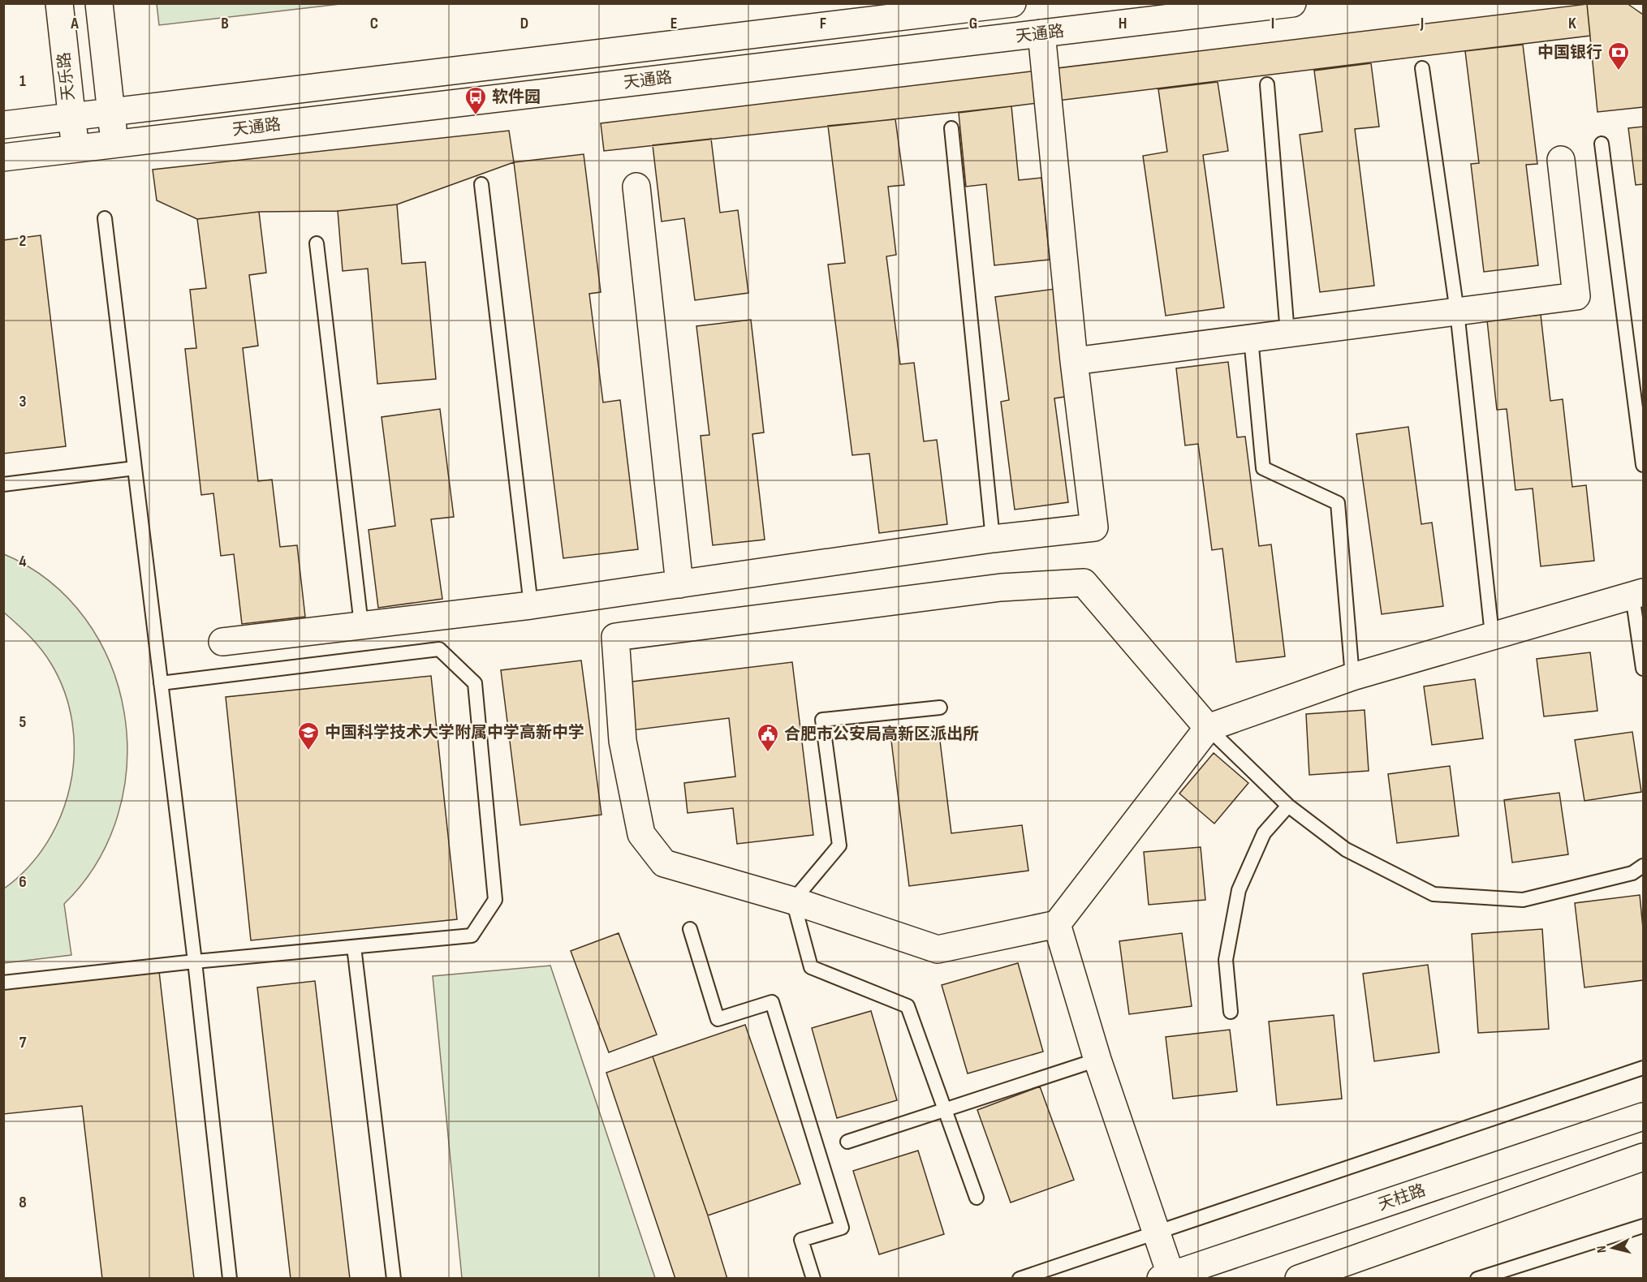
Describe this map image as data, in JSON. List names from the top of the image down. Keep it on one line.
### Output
{"streets":{"street":["天通路","天乐路","天柱路"]},"crossings":[["天通路","天乐路"]],"places":{"bank":["中国银行"],"bus stop":["软件园"],"school or university":["中国科学技术大学附属中学高新中学"],"public building":["合肥市公安局高新区派出所"]},"north":"left","grid":{"columns":["A","B","C","D","E","F","G","H","I","J","K"],"rows":["1","2","3","4","5","6","7","8"]}}
